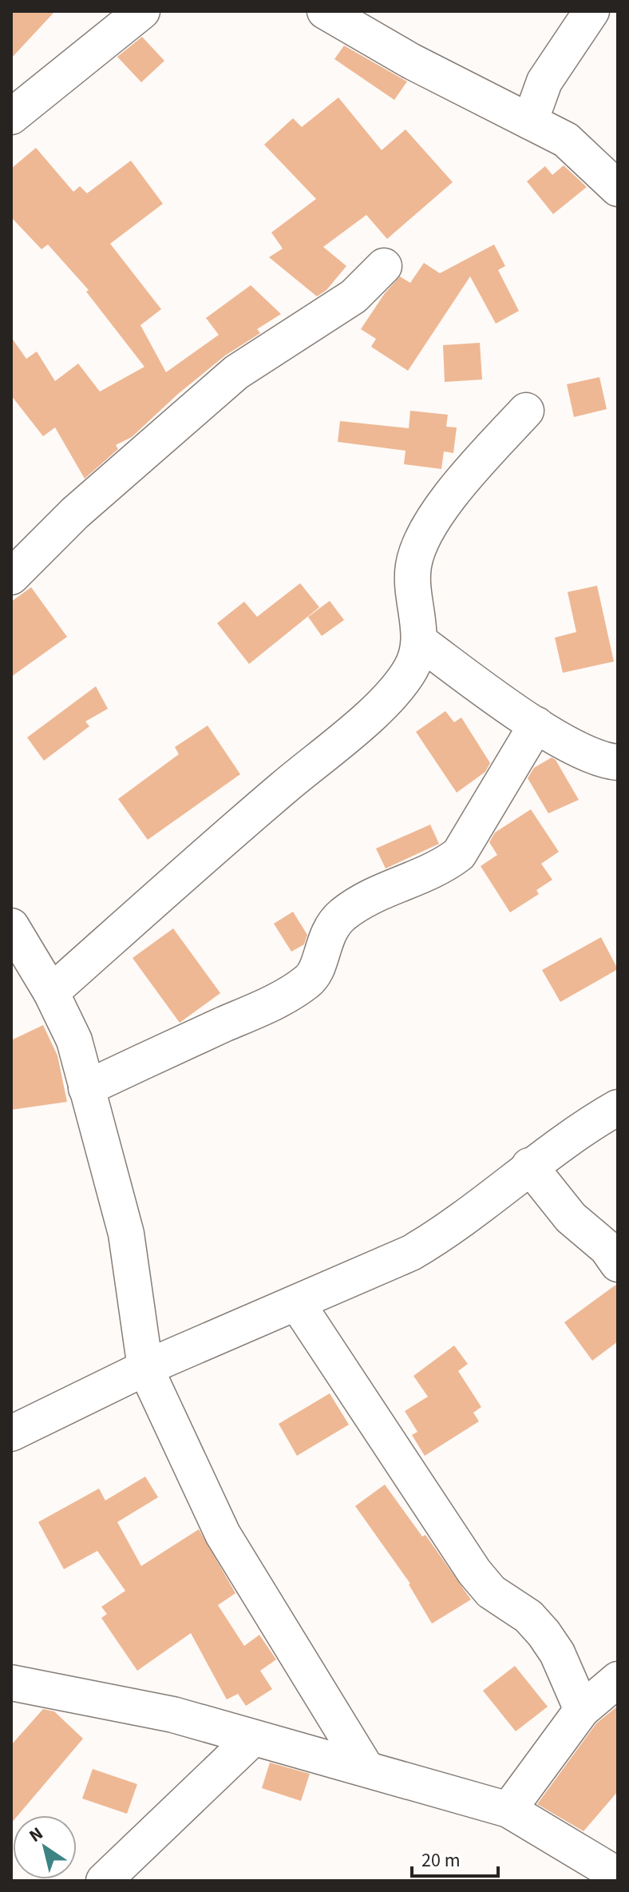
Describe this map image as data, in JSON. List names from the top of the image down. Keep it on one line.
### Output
{"scale_bar":"20 m","north":"top left"}
